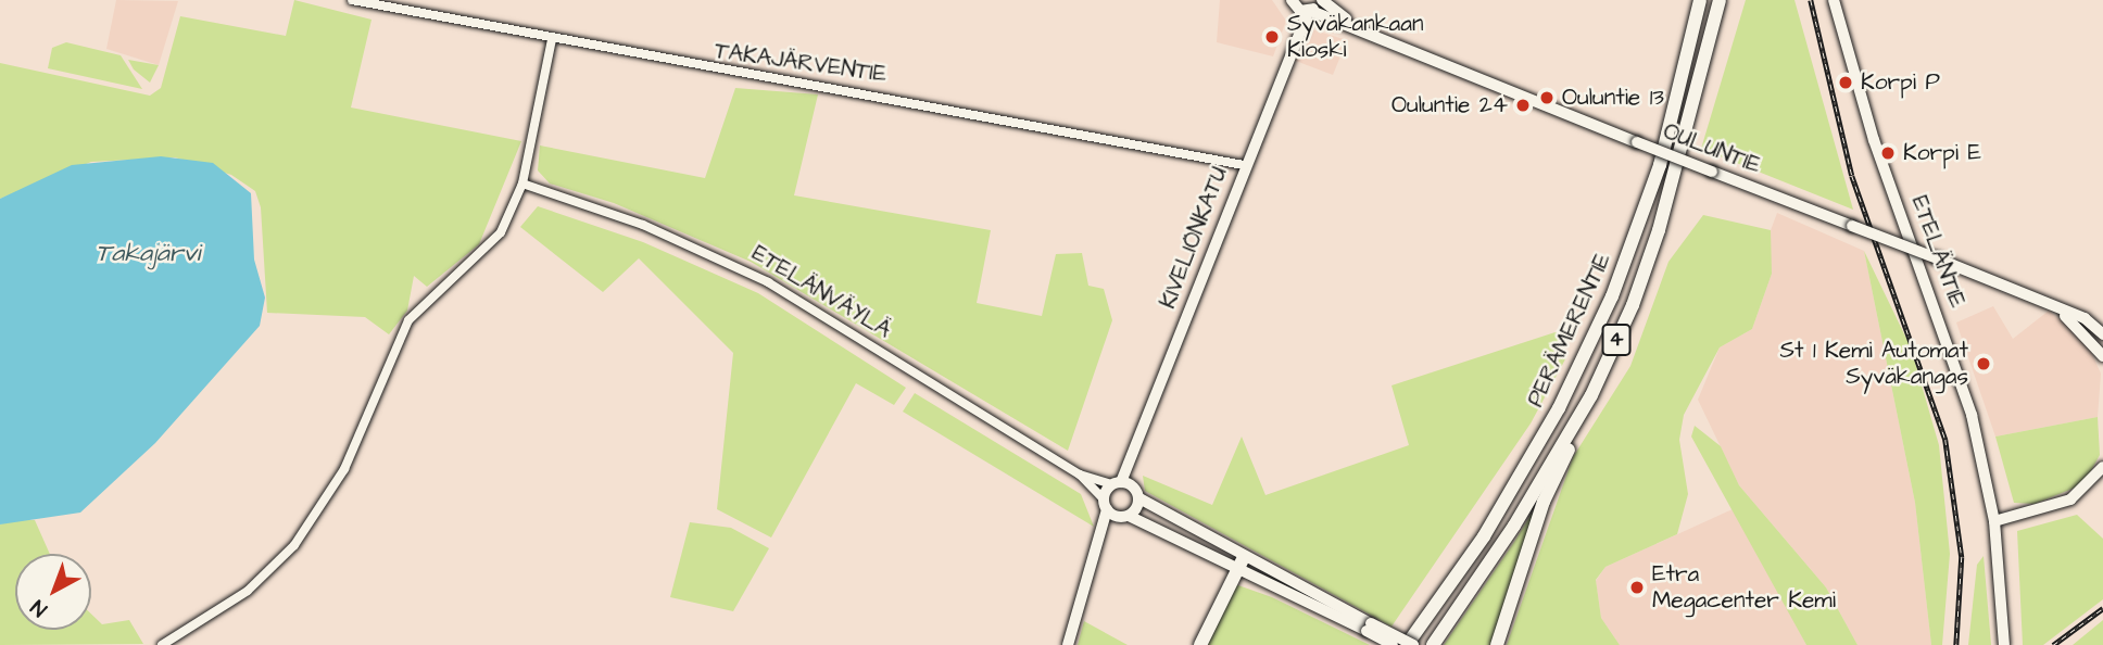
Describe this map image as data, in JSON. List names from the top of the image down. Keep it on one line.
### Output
{"streets":{"highway":["PERÄMERENTIE","4"],"main road":["OULUNTIE","KIVELIÖNKATU","ETELÄNTIE"],"street":["TAKAJÄRVENTIE","ETELÄNVÄYLÄ"]},"crossings":[["TAKAJÄRVENTIE","KIVELIÖNKATU"],["OULUNTIE","KIVELIÖNKATU"],["KIVELIÖNKATU","ETELÄNVÄYLÄ"]],"water":["Takajärvi"],"places":["Syväkankaan Kioski","Korpi P","Ouluntie 13","Ouluntie 24","Korpi E","St 1 Kemi Automat Syväkangas","Etra Megacenter Kemi"],"north":"bottom left"}
